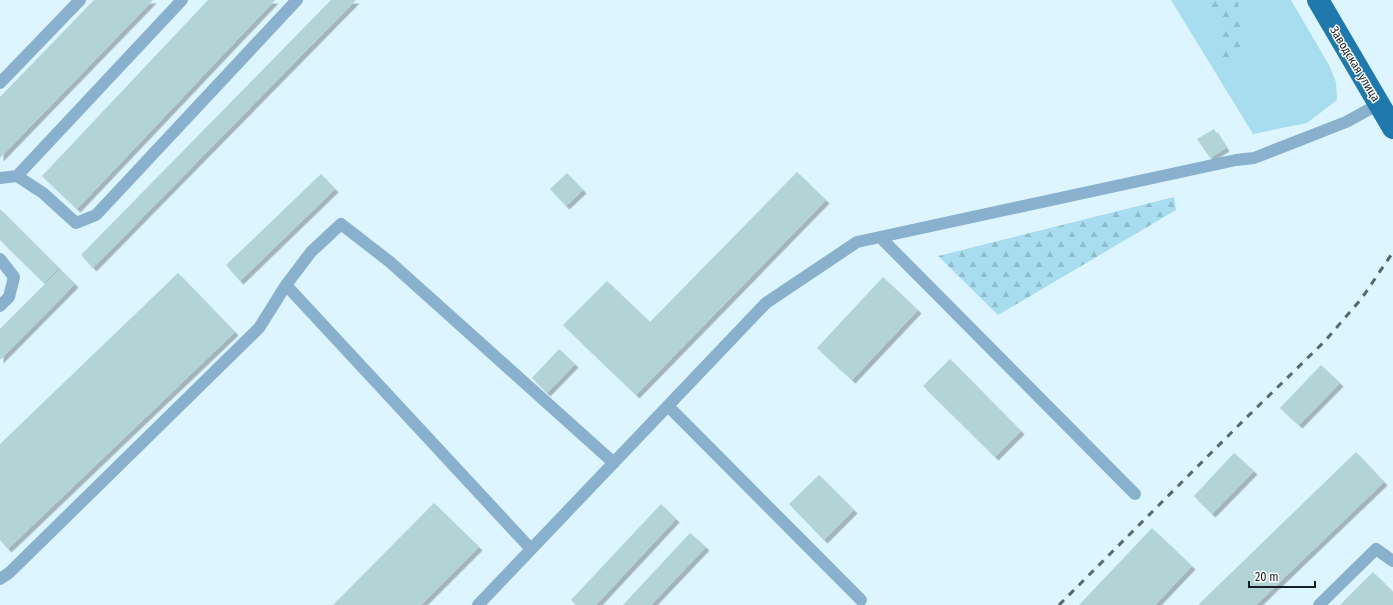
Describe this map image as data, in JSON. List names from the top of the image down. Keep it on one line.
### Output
{"streets":{"main road":["Заводская улица"]},"scale_bar":"20 m"}
